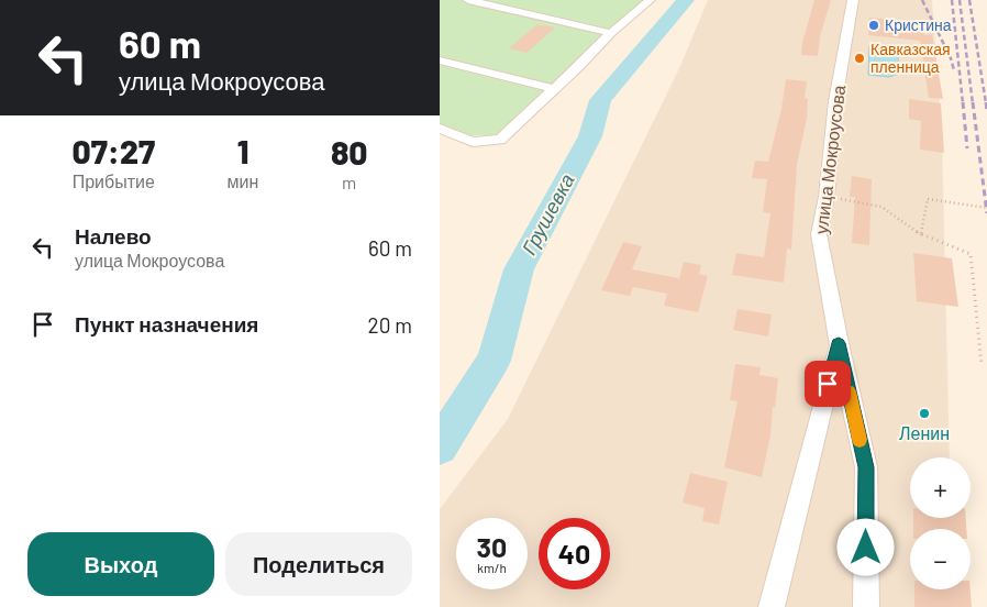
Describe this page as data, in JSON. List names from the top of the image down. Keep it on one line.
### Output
{"streets":{"street":["улица Мокроусова"]},"water":["Грушевка"],"places":["Кристина","Кавказская пленница","Ленин"],"page":{"turn":["60 m","улица Мокроусова"],"eta":["07:27","Прибытие","1","мин","80","m"],"list":[{"name":"Налево","note":"улица Мокроусова","value":"60 m"},{"name":"Пункт назначения","value":"20 m"}],"map_buttons":["+","−"],"speed":"30 km/h","limit":"40","buttons":["Выход","Поделиться"]}}
